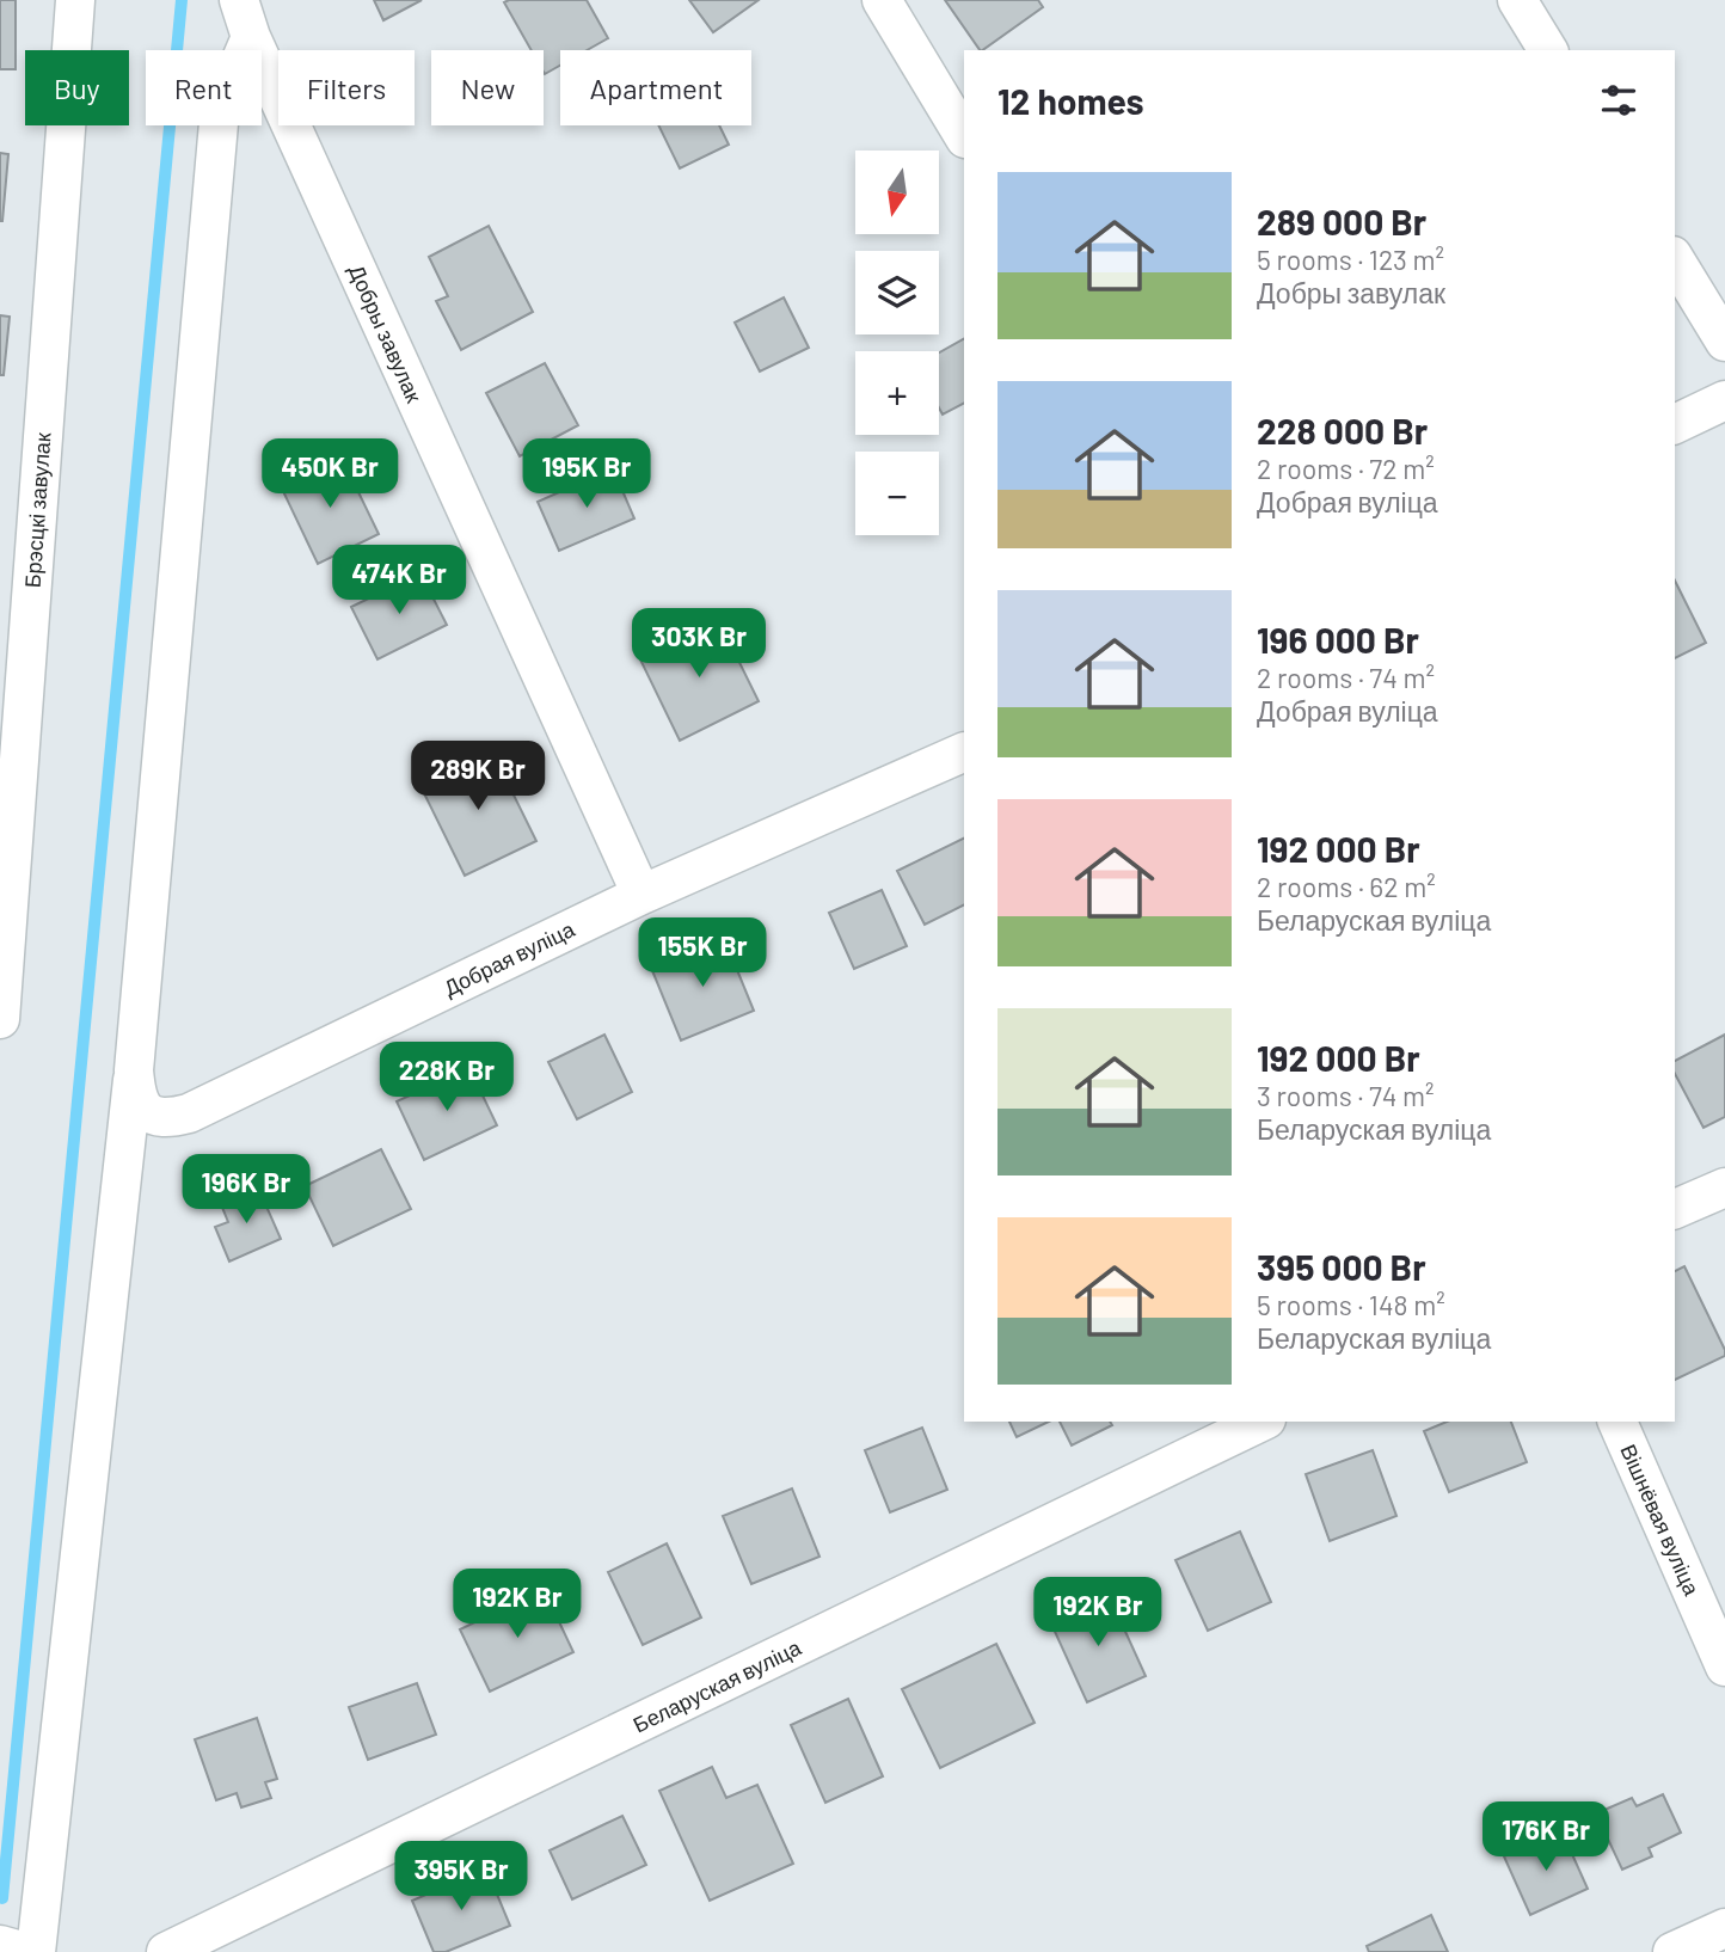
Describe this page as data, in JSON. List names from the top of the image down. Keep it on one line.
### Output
{"streets":{"street":["Добры завулак","Брэсцкі завулак","Добрая вуліца","Вішнёвая вуліца","Беларуская вуліца"]},"crossings":[["Добры завулак","Добрая вуліца"]],"north":"bottom","page":{"chip":["Buy","Rent","Filters","New","Apartment"],"heading":"12 homes","map_buttons":["+","−"],"list":[{"name":"289 000 Br","note":"5 rooms · 123 m² · Добры завулак"},{"name":"228 000 Br","note":"2 rooms · 72 m² · Добрая вуліца"},{"name":"196 000 Br","note":"2 rooms · 74 m² · Добрая вуліца"},{"name":"192 000 Br","note":"2 rooms · 62 m² · Беларуская вуліца"},{"name":"192 000 Br","note":"3 rooms · 74 m² · Беларуская вуліца"},{"name":"395 000 Br","note":"5 rooms · 148 m² · Беларуская вуліца"}],"price":["450K Br","195K Br","474K Br","303K Br","289K Br","155K Br","228K Br","196K Br","192K Br","192K Br","176K Br","395K Br"]}}
